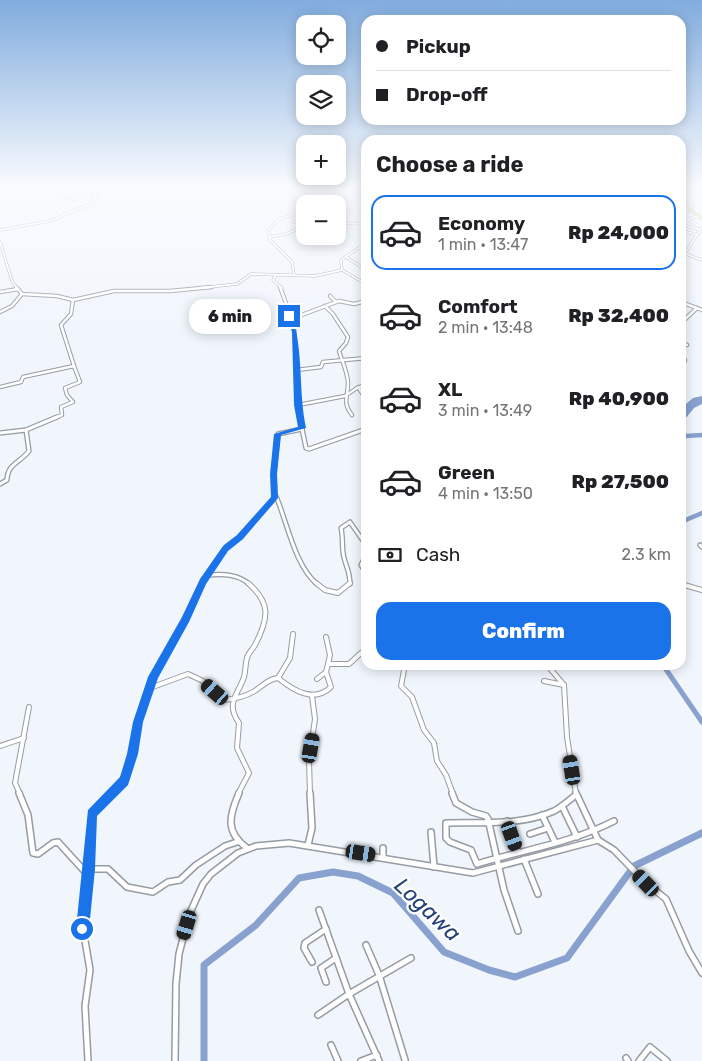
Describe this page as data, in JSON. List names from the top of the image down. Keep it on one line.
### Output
{"water":["Logawa"],"page":{"map_buttons":["+","−"],"banner":["Pickup","Drop-off"],"heading":"Choose a ride","list":[{"name":"Economy","note":"1 min · 13:47","value":"Rp 24,000"},{"name":"Comfort","note":"2 min · 13:48","value":"Rp 32,400"},{"name":"XL","note":"3 min · 13:49","value":"Rp 40,900"},{"name":"Green","note":"4 min · 13:50","value":"Rp 27,500"}],"bubble":"6 min","pay":["Cash","2.3 km"],"buttons":"Confirm"}}
